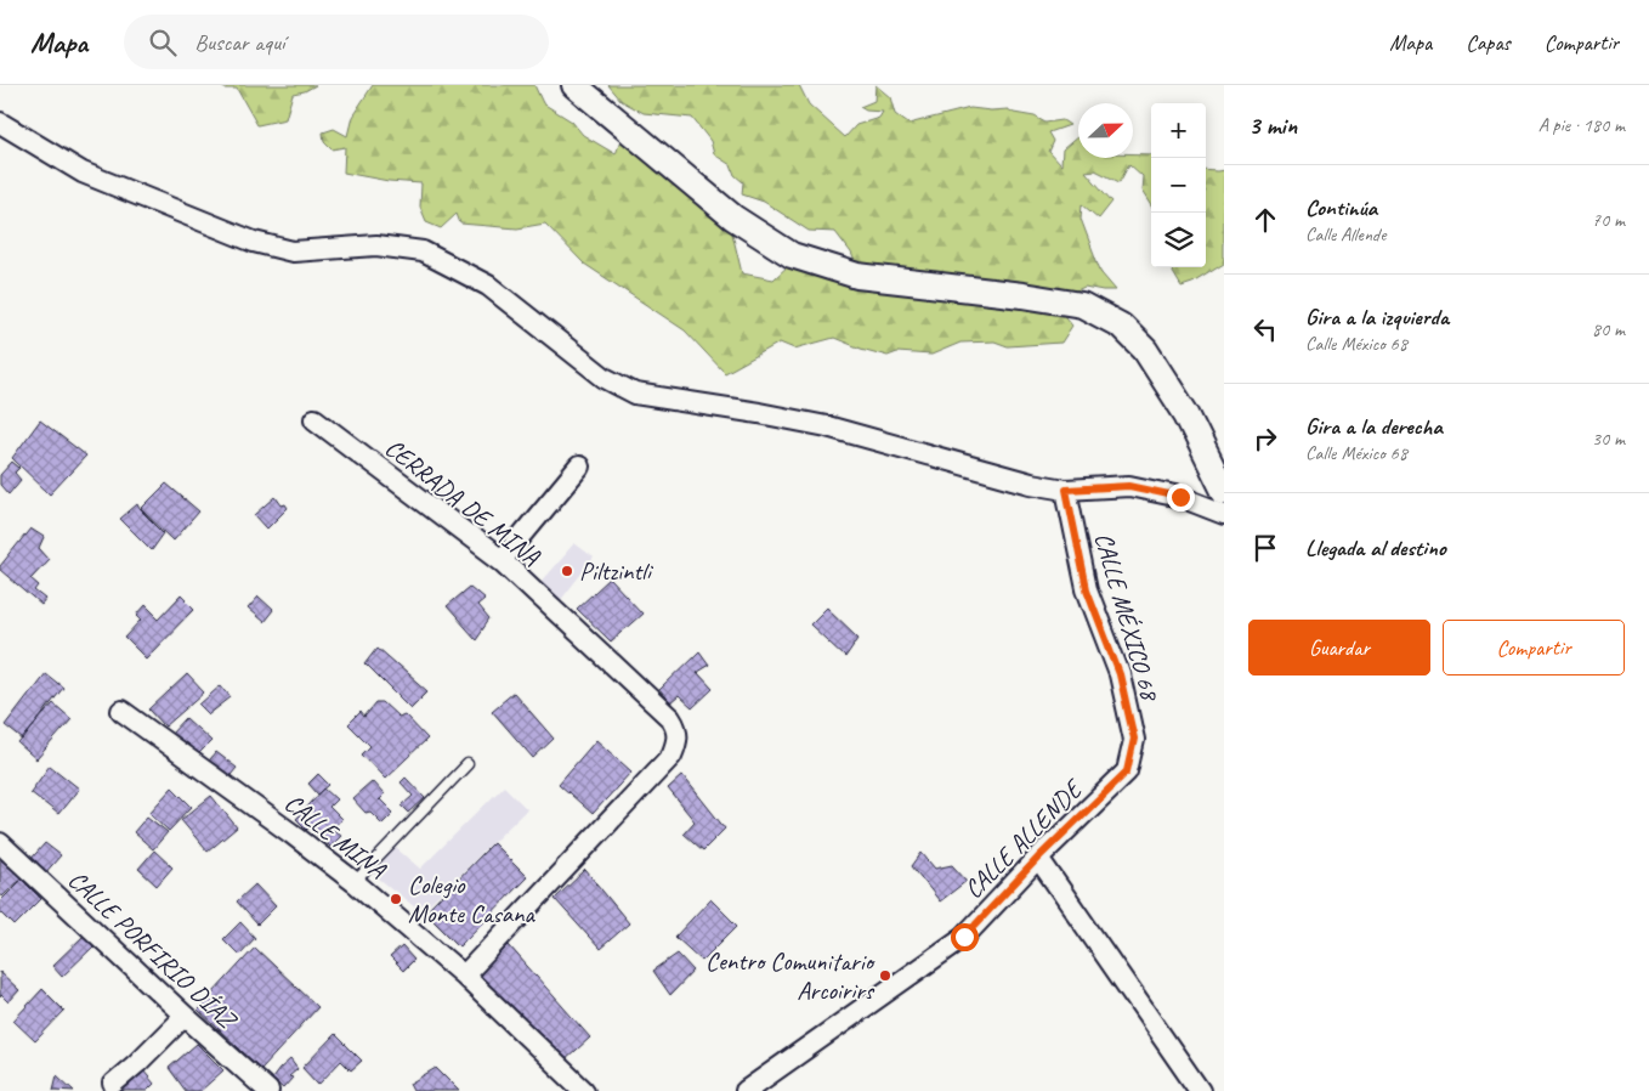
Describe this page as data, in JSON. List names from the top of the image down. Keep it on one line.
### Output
{"streets":{"street":["CERRADA DE MINA","CALLE MÉXICO 68","CALLE MINA","CALLE ALLENDE","CALLE PORFIRIO DÍAZ"]},"crossings":[["CERRADA DE MINA","CALLE MINA"],["CALLE MÉXICO 68","CALLE ALLENDE"]],"places":["Piltzintli","Colegio Monte Casana","Centro Comunitario Arcoirirs"],"north":"right","page":{"header":"Mapa","search":"Buscar aquí","nav":["Mapa","Capas","Compartir"],"heading":["3 min","A pie · 180 m"],"map_buttons":["+","−"],"list":[["Continúa","Calle Allende","70 m"],["Gira a la izquierda","Calle México 68","80 m"],["Gira a la derecha","Calle México 68","30 m"],"Llegada al destino"],"buttons":["Guardar","Compartir"]}}
